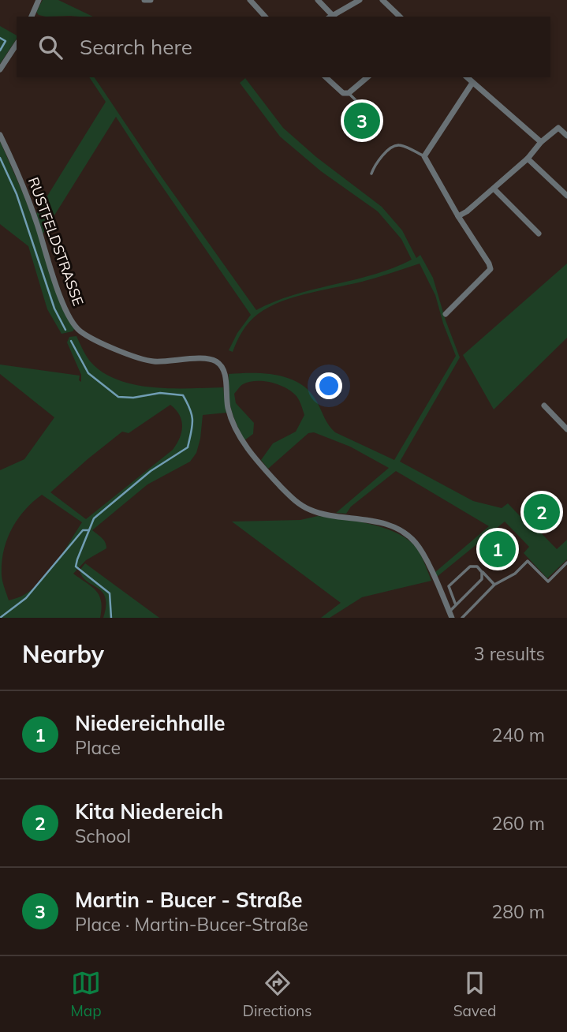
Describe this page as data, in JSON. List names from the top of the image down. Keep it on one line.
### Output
{"streets":{"street":["RUSTFELDSTRASSE"]},"page":{"search":"Search here","pins":["3","2","1"],"heading":["Nearby","3 results"],"list":[{"mark":"1","name":"Niedereichhalle","note":"Place","value":"240 m"},{"mark":"2","name":"Kita Niedereich","note":"School","value":"260 m"},{"mark":"3","name":"Martin - Bucer - Straße","note":"Place · Martin-Bucer-Straße","value":"280 m"}],"nav":["Map","Directions","Saved"]}}
